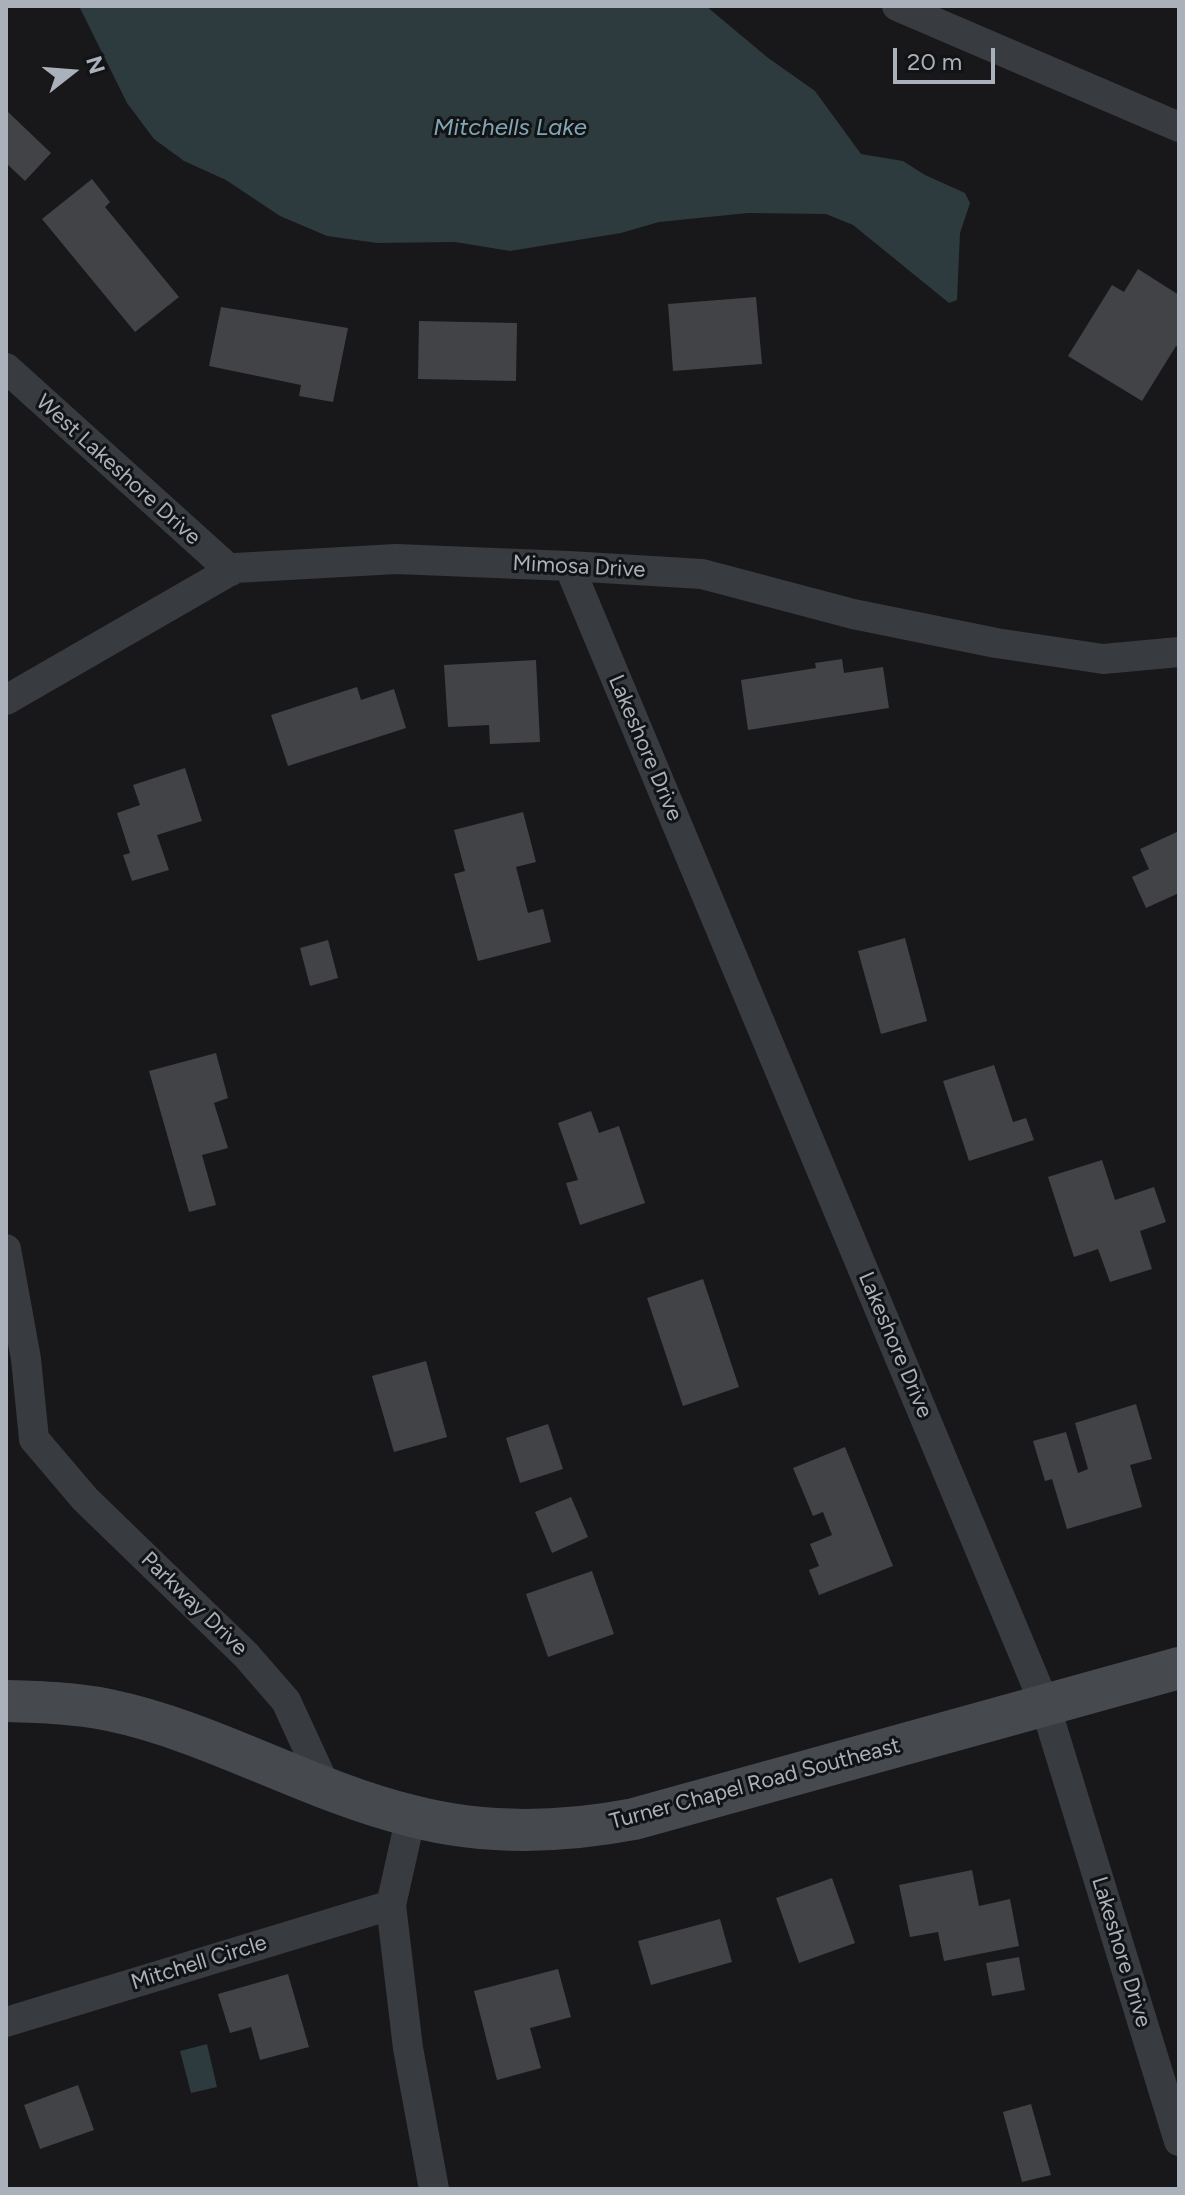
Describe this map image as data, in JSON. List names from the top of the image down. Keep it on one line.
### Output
{"streets":{"street":["West Lakeshore Drive","Mimosa Drive","Lakeshore Drive","Parkway Drive","Turner Chapel Road Southeast","Mitchell Circle"]},"crossings":[["West Lakeshore Drive","Mimosa Drive"],["Mimosa Drive","Lakeshore Drive"],["Lakeshore Drive","Turner Chapel Road Southeast"],["Parkway Drive","Turner Chapel Road Southeast"]],"water":["Mitchells Lake"],"scale_bar":"20 m","north":"right"}
